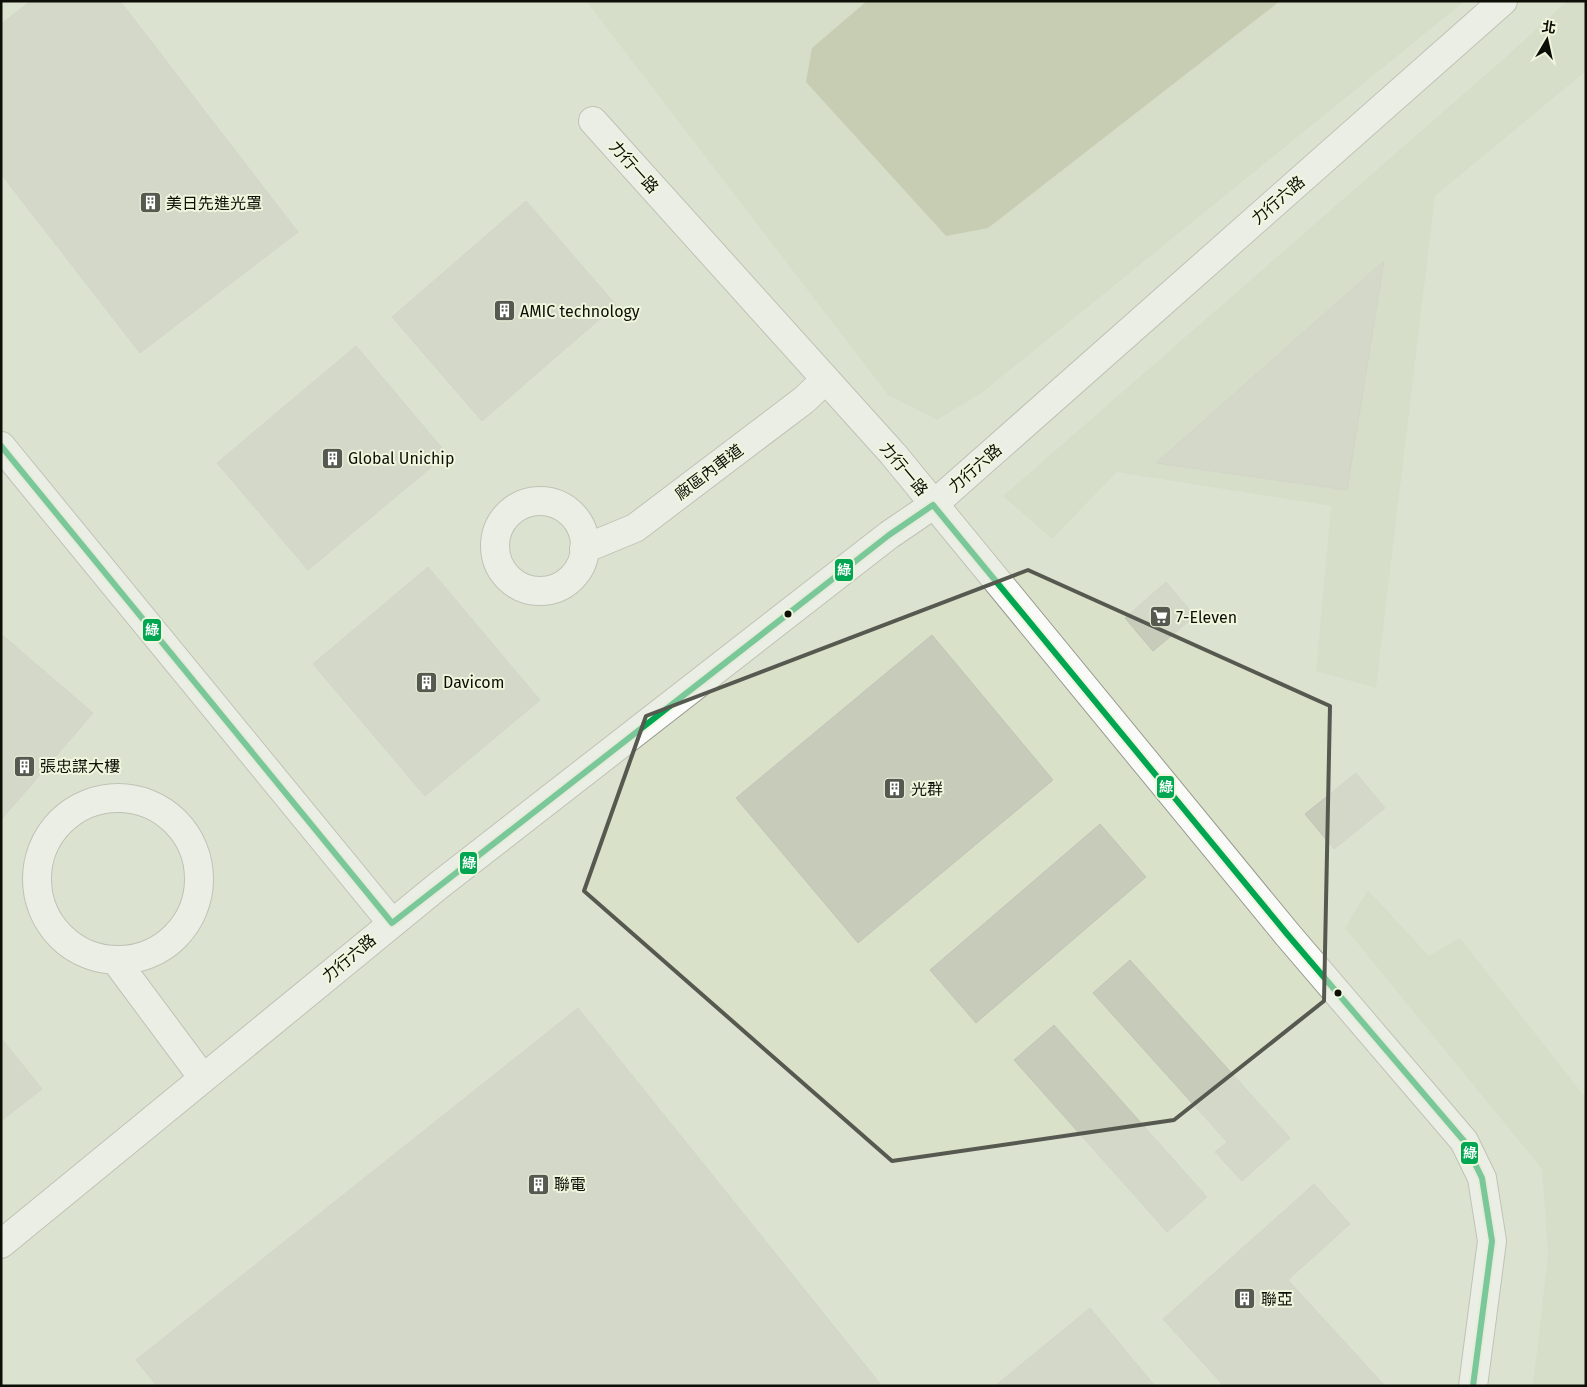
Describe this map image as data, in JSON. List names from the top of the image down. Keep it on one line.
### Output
{"streets":{"street":["力行一路","力行六路","廠區內車道"]},"crossings":[["力行一路","力行六路"],["力行一路","廠區內車道"]],"places":{"building":["美日先進光罩","AMIC technology","Global Unichip","Davicom","張忠謀大樓","光群","聯電","聯亞"],"supermarket":["7-Eleven"]},"lines":["transit line 綠"],"north":"top"}
